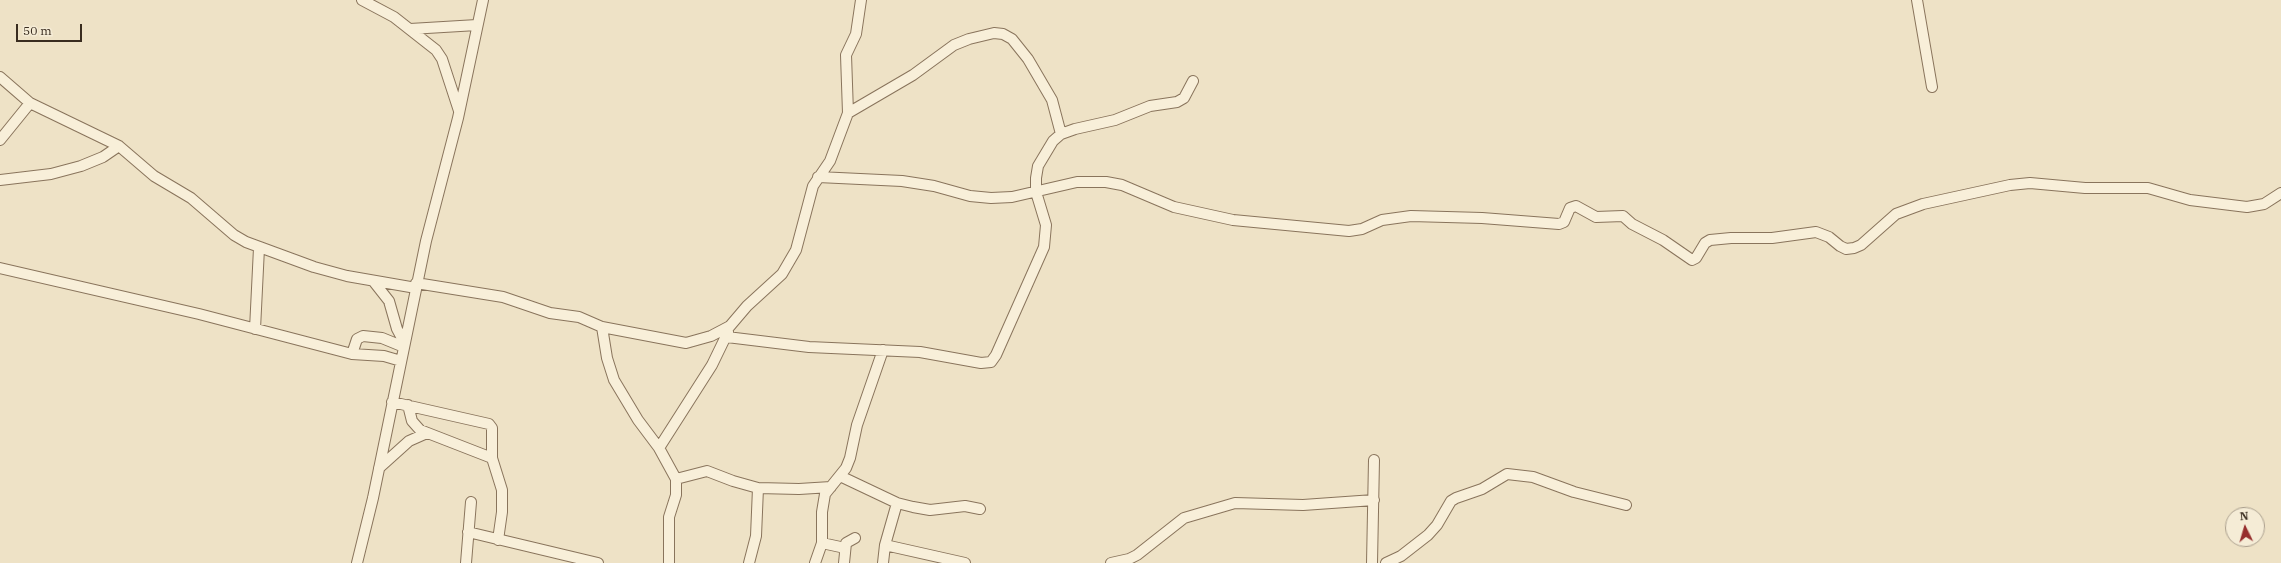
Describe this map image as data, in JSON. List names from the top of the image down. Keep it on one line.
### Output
{"scale_bar":"50 m","north":"top"}
